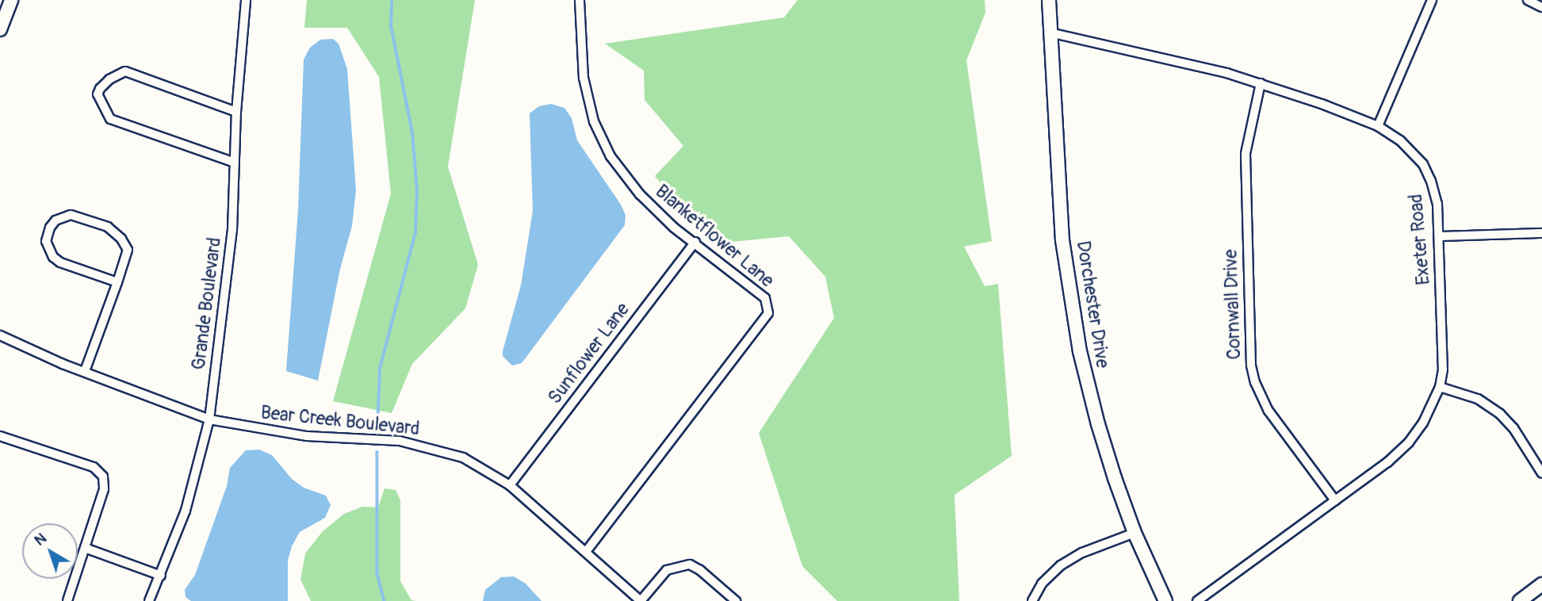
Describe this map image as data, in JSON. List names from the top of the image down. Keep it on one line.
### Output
{"streets":{"street":["Blanketflower Lane","Exeter Road","Grande Boulevard","Dorchester Drive","Cornwall Drive","Sunflower Lane","Bear Creek Boulevard"]},"crossings":[["Blanketflower Lane","Sunflower Lane"],["Blanketflower Lane","Bear Creek Boulevard"],["Exeter Road","Dorchester Drive"],["Exeter Road","Cornwall Drive"],["Grande Boulevard","Bear Creek Boulevard"],["Sunflower Lane","Bear Creek Boulevard"]],"north":"top left"}
